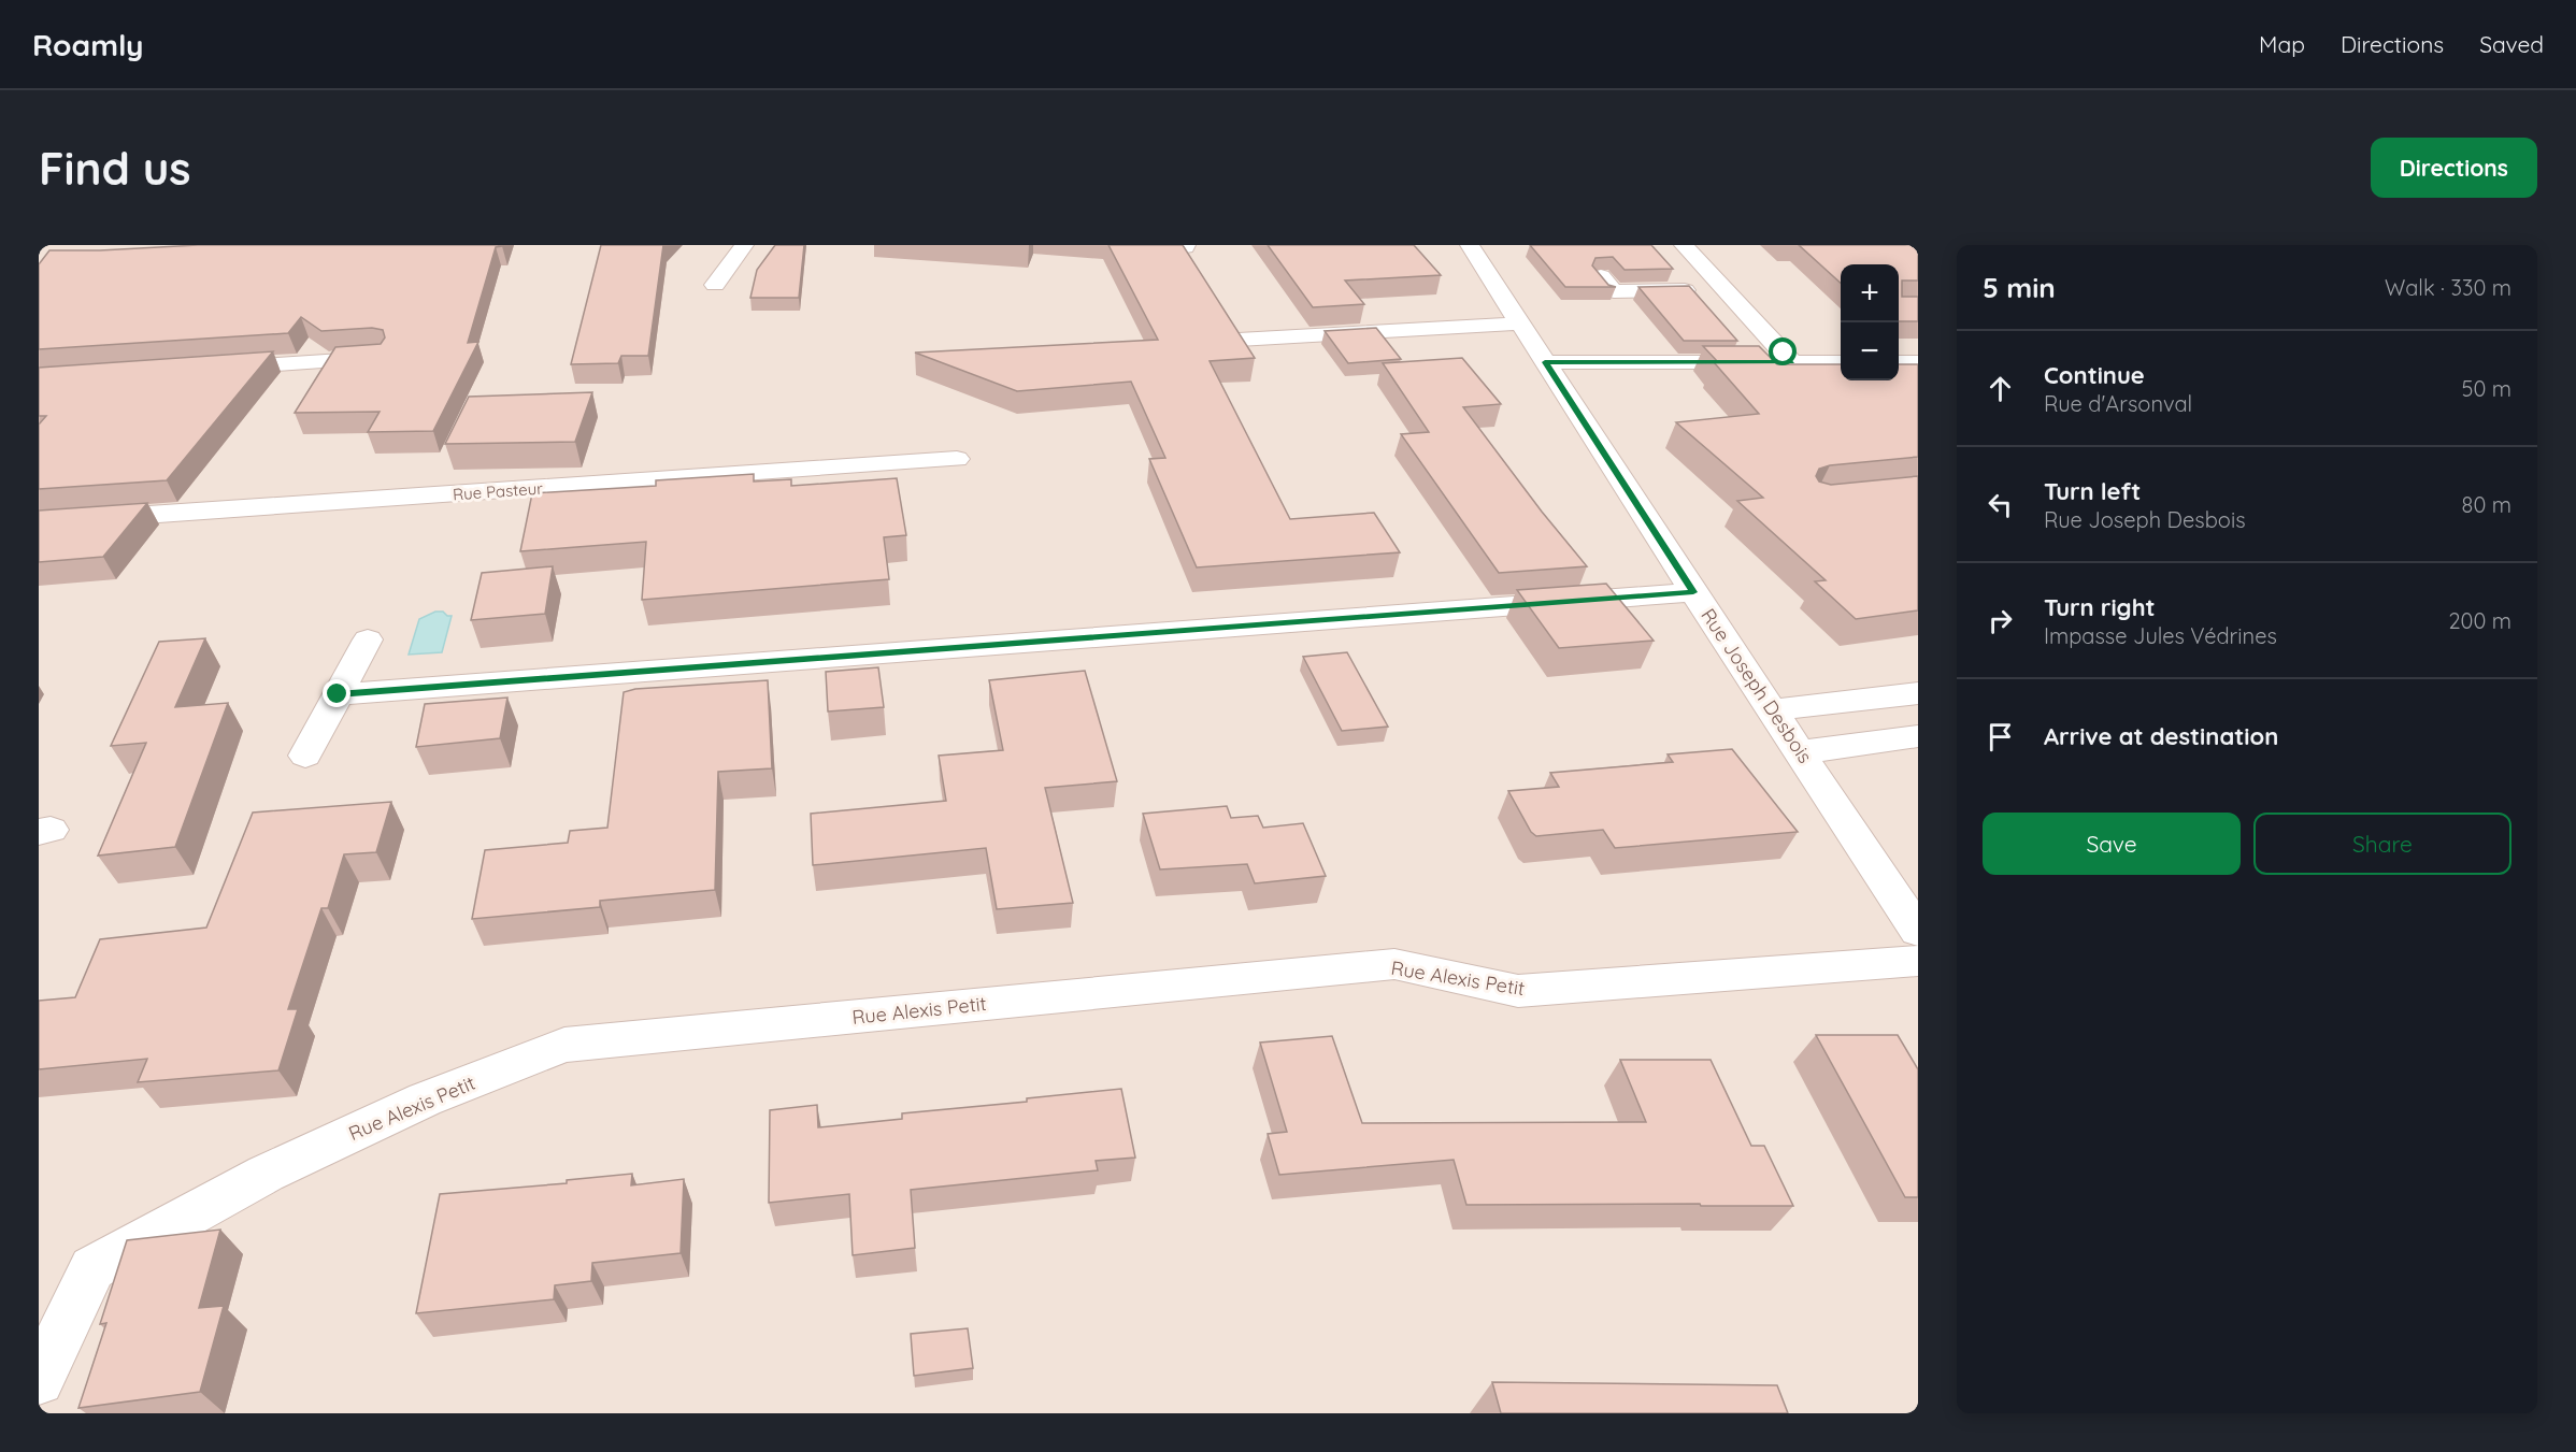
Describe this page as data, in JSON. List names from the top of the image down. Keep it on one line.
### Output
{"streets":{"street":["Rue Pasteur","Rue Joseph Desbois","Rue Alexis Petit"]},"page":{"header":"Roamly","nav":["Map","Directions","Saved"],"buttons":["Directions",["Save","Share"]],"title":"Find us","heading":["5 min","Walk · 330 m"],"map_buttons":["+","−"],"list":[["Continue","Rue d'Arsonval","50 m"],["Turn left","Rue Joseph Desbois","80 m"],["Turn right","Impasse Jules Védrines","200 m"],"Arrive at destination"]}}
